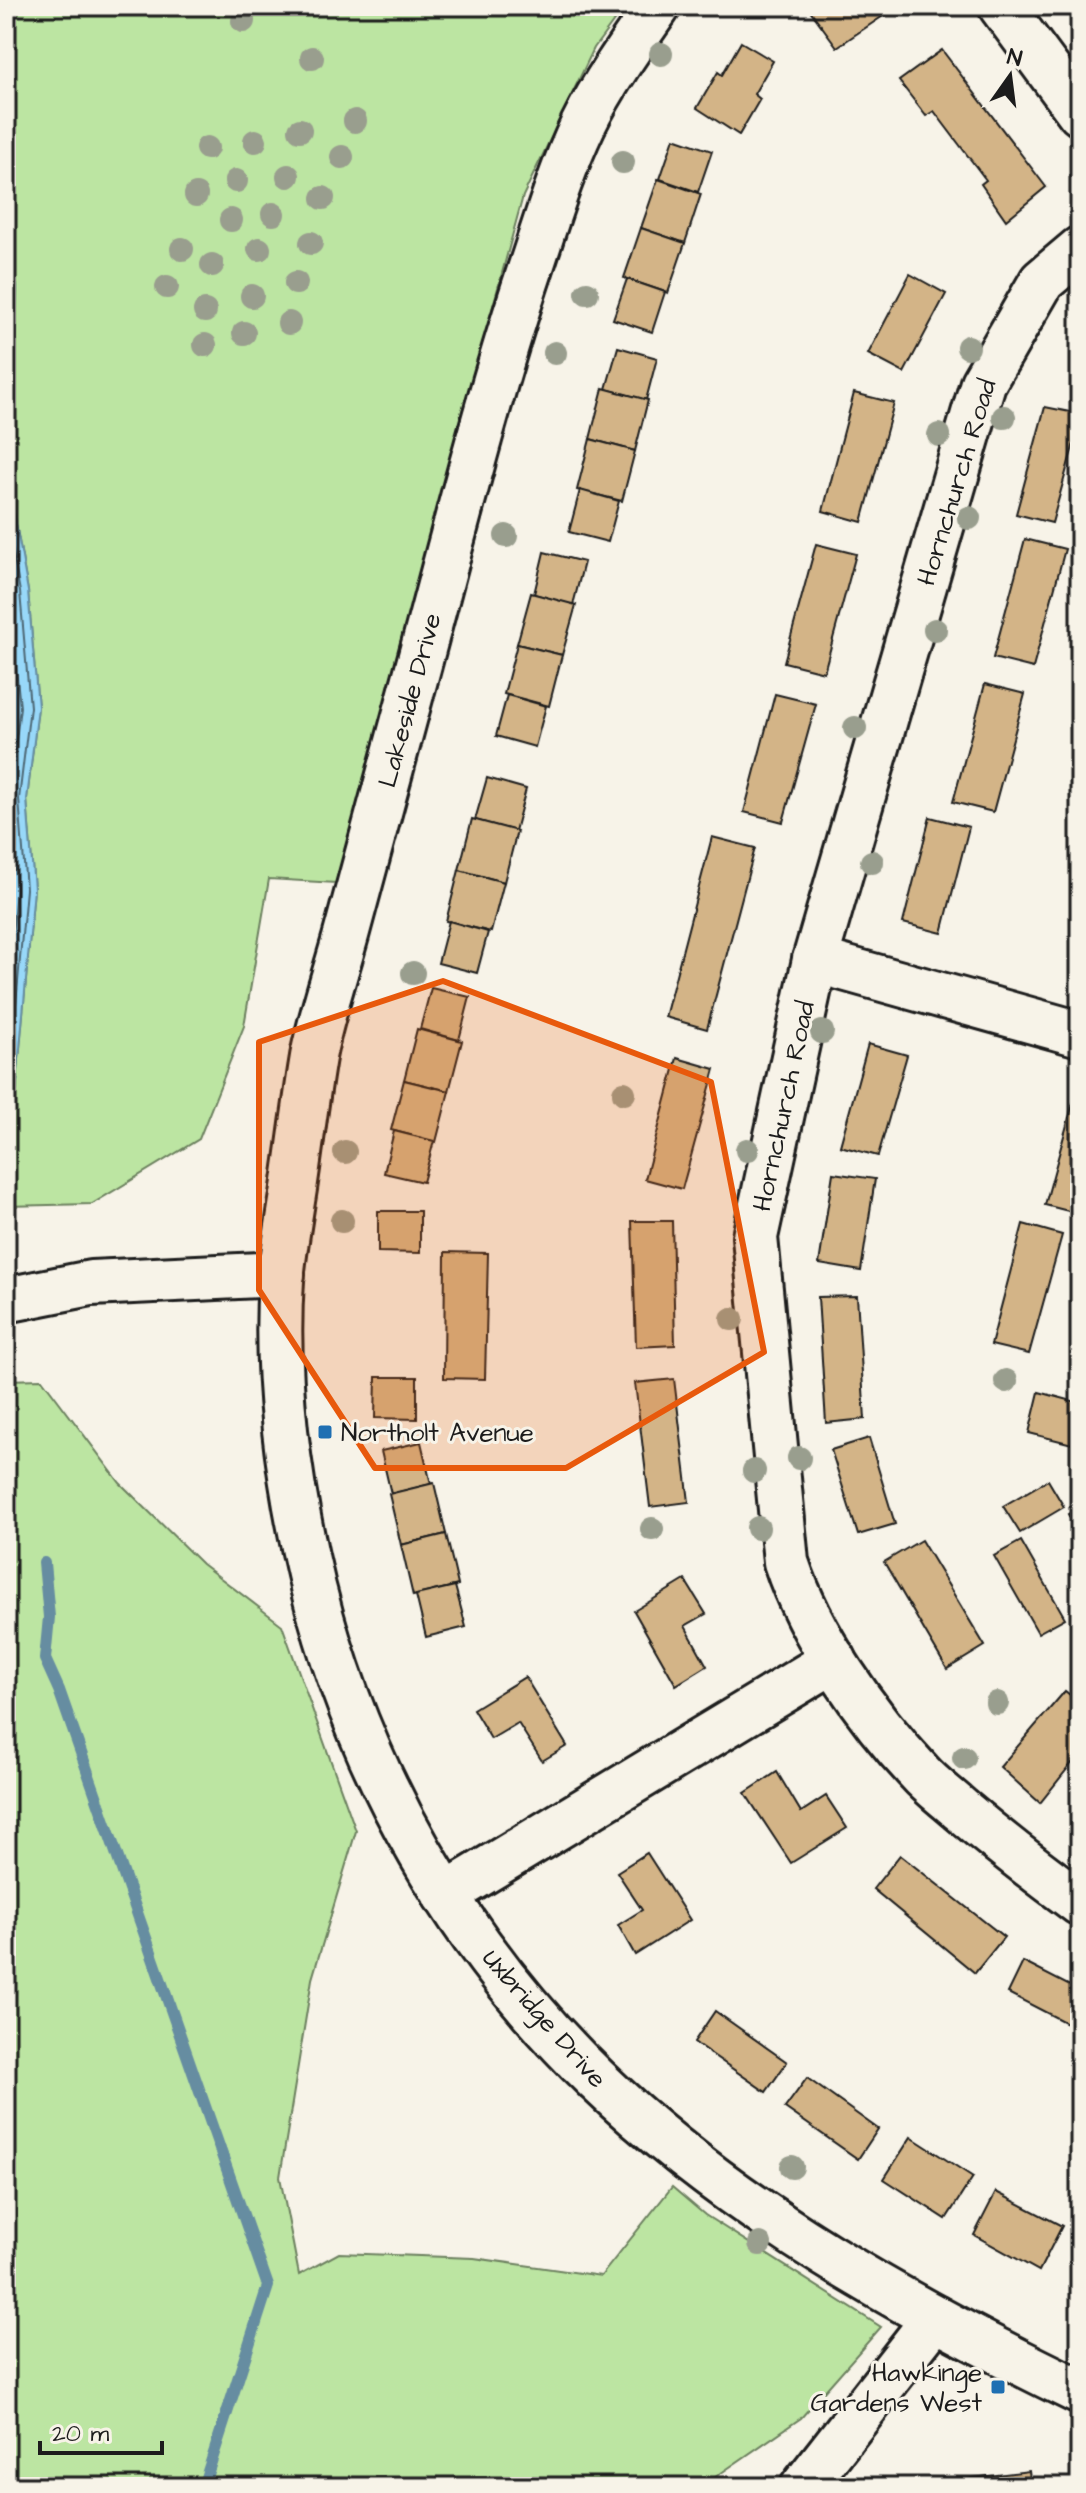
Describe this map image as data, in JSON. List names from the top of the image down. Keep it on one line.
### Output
{"streets":{"street":["Hornchurch Road","Lakeside Drive","Uxbridge Drive"]},"crossings":[["Lakeside Drive","Uxbridge Drive"]],"places":{"transit":["Northolt Avenue","Hawkinge Gardens West"]},"scale_bar":"20 m","north":"top"}
